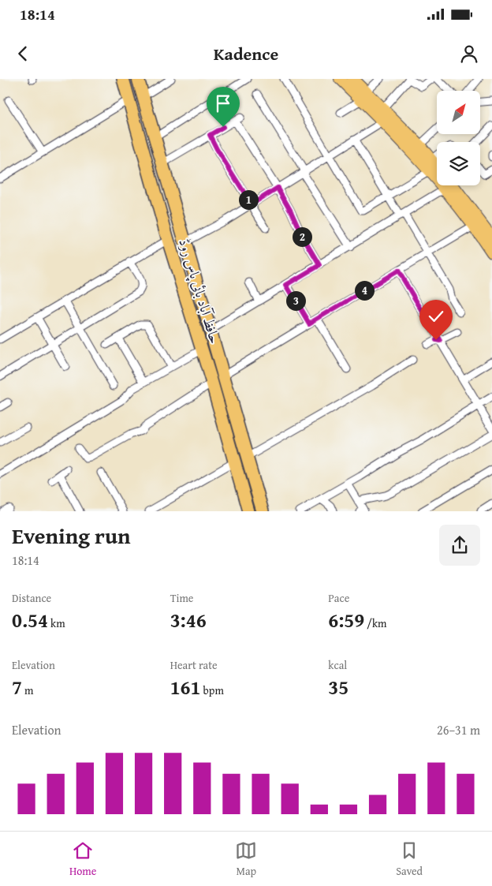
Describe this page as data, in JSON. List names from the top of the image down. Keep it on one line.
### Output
{"streets":{"highway":["حافظ آباد بائی پاس روڈ"]},"north":"top right","page":{"status":"18:14","header":"Kadence","pins":["1","2","4","3"],"heading":["Evening run","18:14"],"stats":[["Distance","0.54 km"],["Time","3:46"],["Pace","6:59 /km"],["Elevation","7 m"],["Heart rate","161 bpm"],["kcal","35"]],"chart":["Elevation","26–31 m"],"tabs":["Home","Map","Saved"]}}
